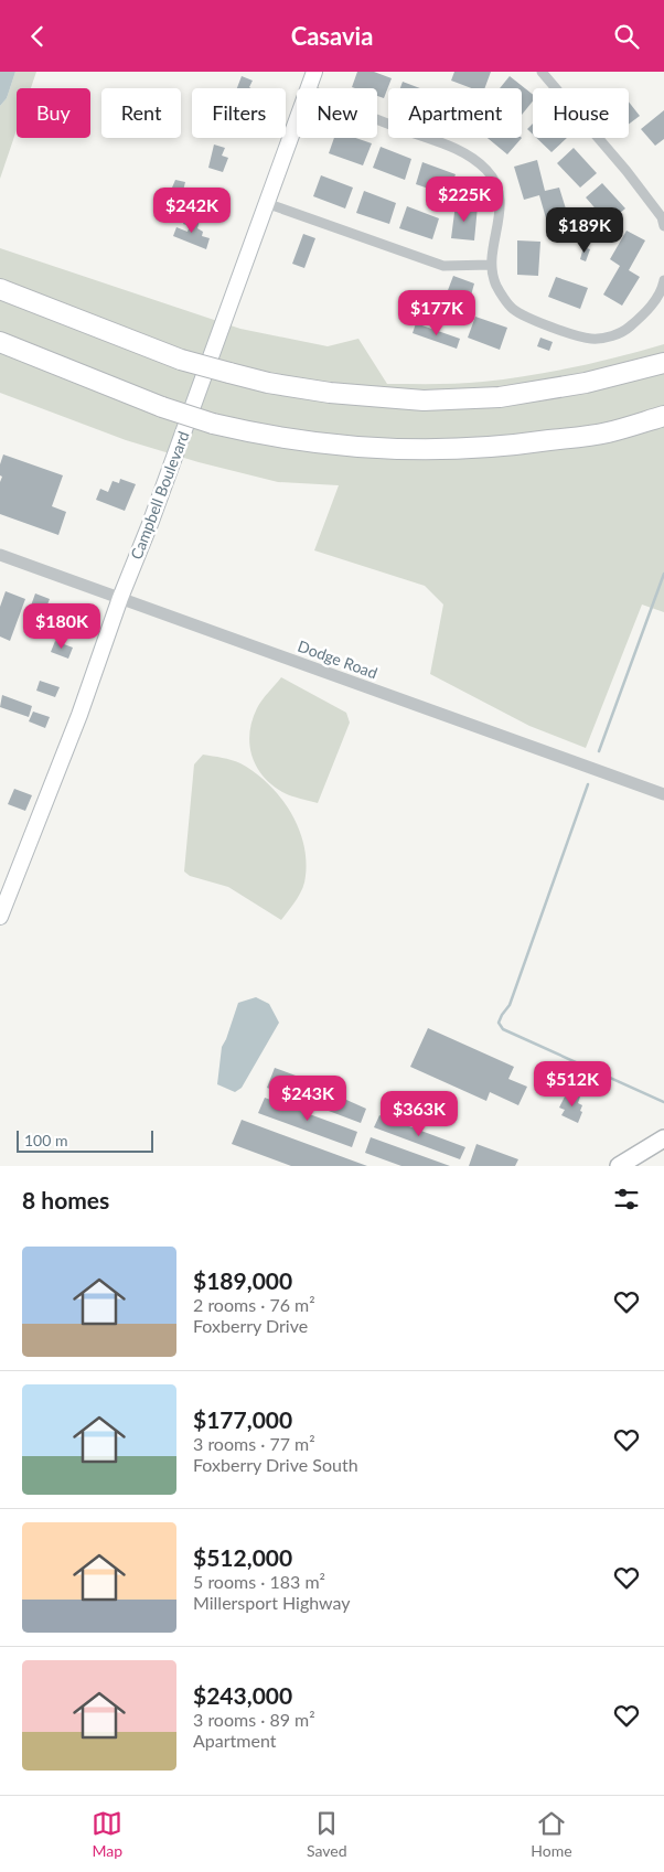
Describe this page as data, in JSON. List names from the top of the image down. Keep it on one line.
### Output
{"streets":{"main road":["Campbell Boulevard"],"street":["Dodge Road"]},"crossings":[["Campbell Boulevard","Dodge Road"]],"scale_bar":"100 m","page":{"header":"Casavia","chip":["Buy","Rent","Filters","New","Apartment","House"],"price":["$225K","$242K","$189K","$177K","$180K","$512K","$243K","$363K"],"scale":"100 m","heading":"8 homes","list":[{"name":"$189,000","note":"2 rooms · 76 m² · Foxberry Drive"},{"name":"$177,000","note":"3 rooms · 77 m² · Foxberry Drive South"},{"name":"$512,000","note":"5 rooms · 183 m² · Millersport Highway"},{"name":"$243,000","note":"3 rooms · 89 m² · Apartment"}],"tabs":["Map","Saved","Home"]}}
